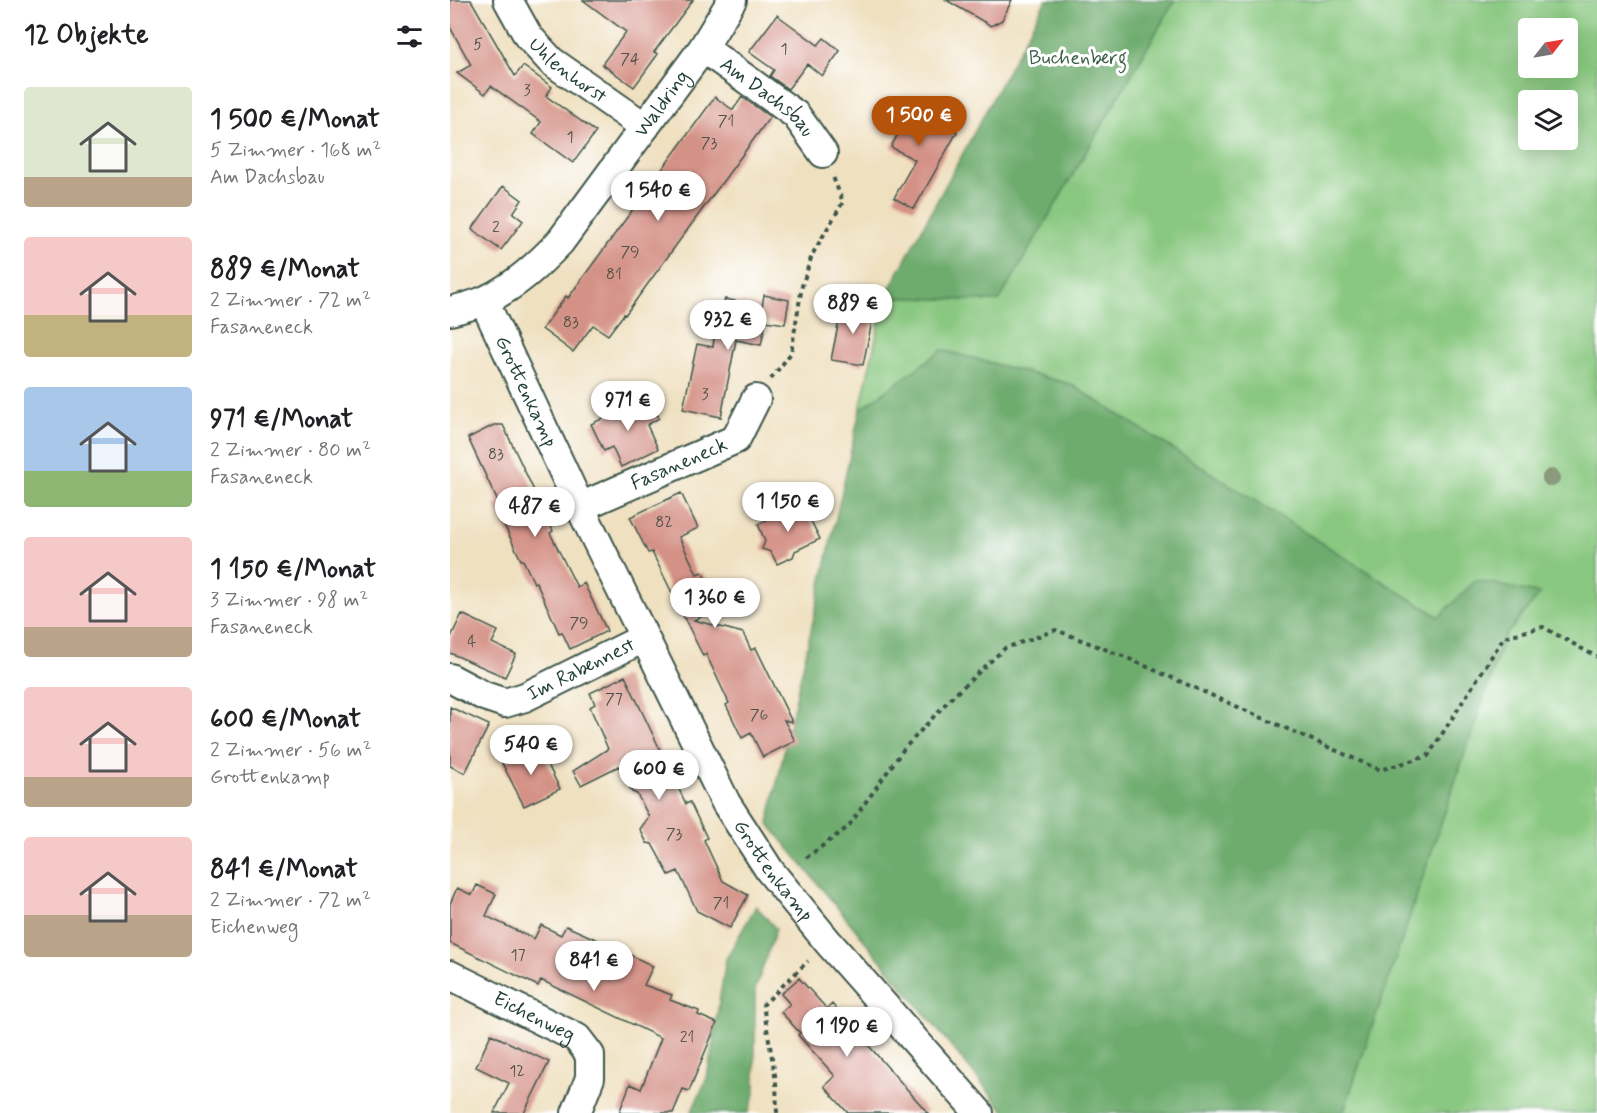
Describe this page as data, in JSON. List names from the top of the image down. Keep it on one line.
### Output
{"streets":{"street":["Uhlenhorst","Am Dachsbau","Waldring","Grottenkamp","Fasaneneck","Im Rabennest","Eichenweg"]},"crossings":[["Uhlenhorst","Waldring"],["Am Dachsbau","Waldring"],["Waldring","Grottenkamp"],["Grottenkamp","Fasaneneck"],["Grottenkamp","Im Rabennest"]],"parks":["Buchenberg"],"house_numbers":["5","1","74","3","71","1","73","2","79","81","83","3","83","82","79","4","77","76","73","71","17","21","12"],"north":"top right","page":{"heading":"12 Objekte","list":[{"name":"1 500 €/Monat","note":"5 Zimmer · 168 m² · Am Dachsbau"},{"name":"889 €/Monat","note":"2 Zimmer · 72 m² · Fasaneneck"},{"name":"971 €/Monat","note":"2 Zimmer · 80 m² · Fasaneneck"},{"name":"1 150 €/Monat","note":"3 Zimmer · 98 m² · Fasaneneck"},{"name":"600 €/Monat","note":"2 Zimmer · 56 m² · Grottenkamp"},{"name":"841 €/Monat","note":"2 Zimmer · 72 m² · Eichenweg"}],"price":["1 500 €","1 540 €","889 €","932 €","971 €","1 150 €","487 €","1 360 €","540 €","600 €","841 €","1 190 €"]}}
